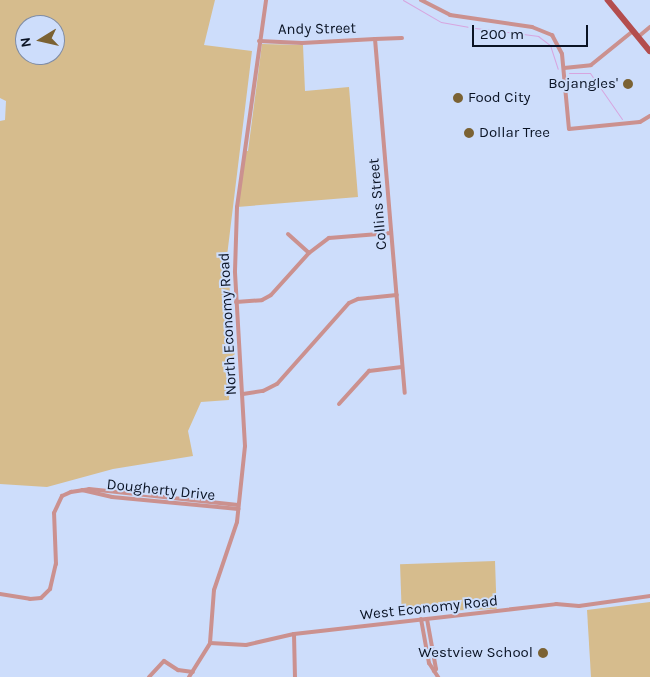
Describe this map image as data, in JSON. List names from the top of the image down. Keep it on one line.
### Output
{"streets":{"street":["Andy Street","Collins Street","North Economy Road","Dougherty Drive","West Economy Road"]},"crossings":[["Andy Street","Collins Street"],["Andy Street","North Economy Road"],["North Economy Road","Dougherty Drive"],["North Economy Road","West Economy Road"]],"places":["Bojangles'","Food City","Dollar Tree","Westview School"],"scale_bar":"200 m","north":"left"}
